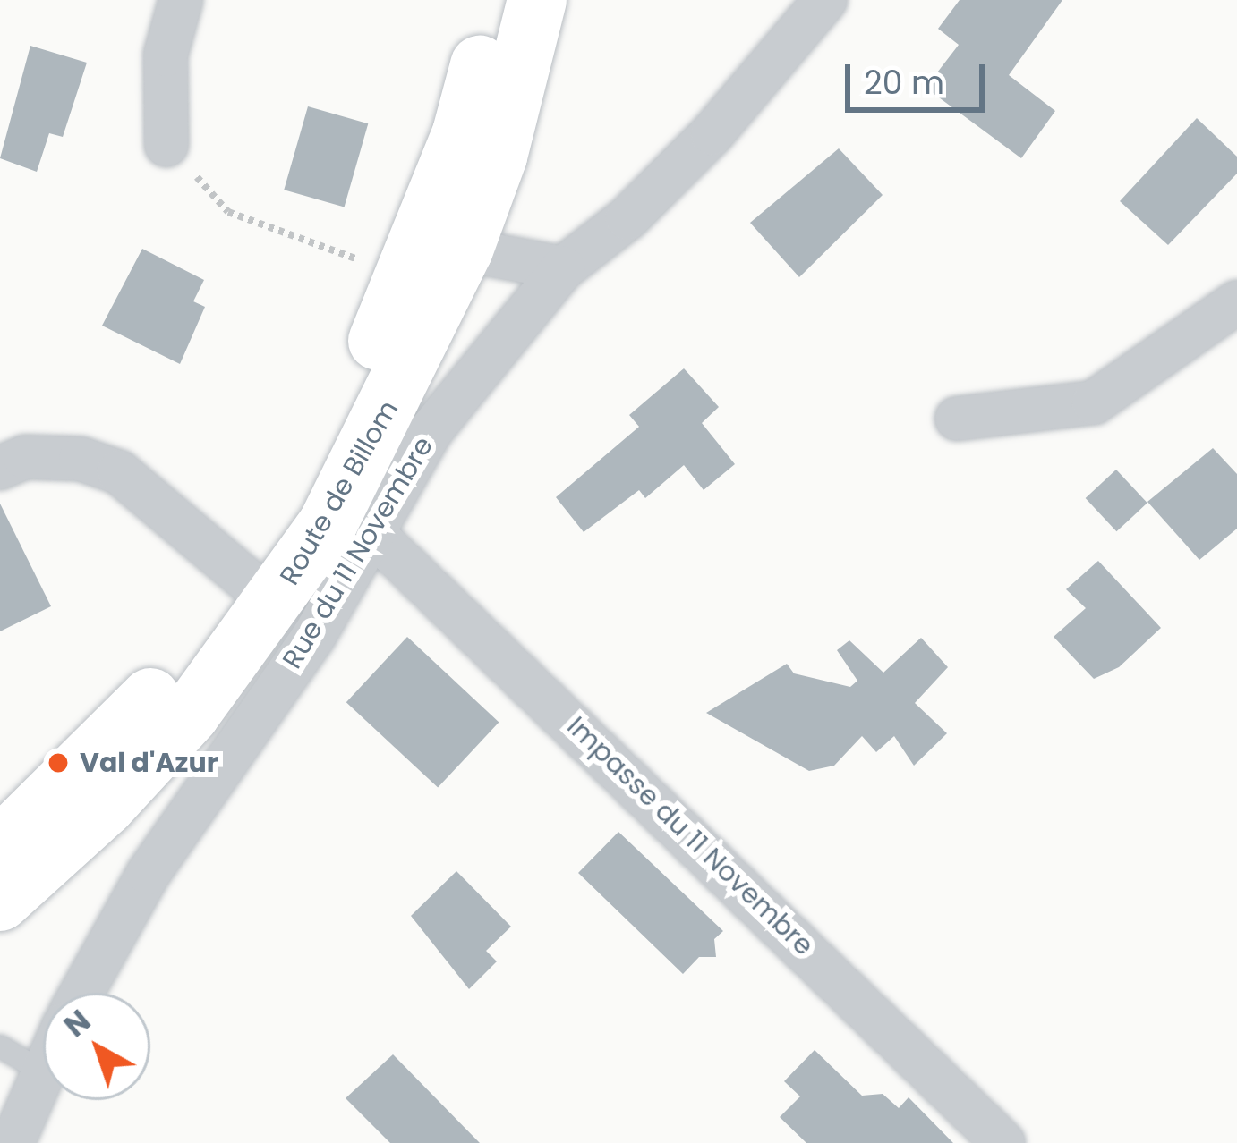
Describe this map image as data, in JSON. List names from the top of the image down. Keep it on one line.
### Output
{"streets":{"main road":["Route de Billom"],"street":["Rue du 11 Novembre","Impasse du 11 Novembre"]},"crossings":[["Rue du 11 Novembre","Impasse du 11 Novembre"]],"places":["Val d'Azur"],"scale_bar":"20 m","north":"top left"}
